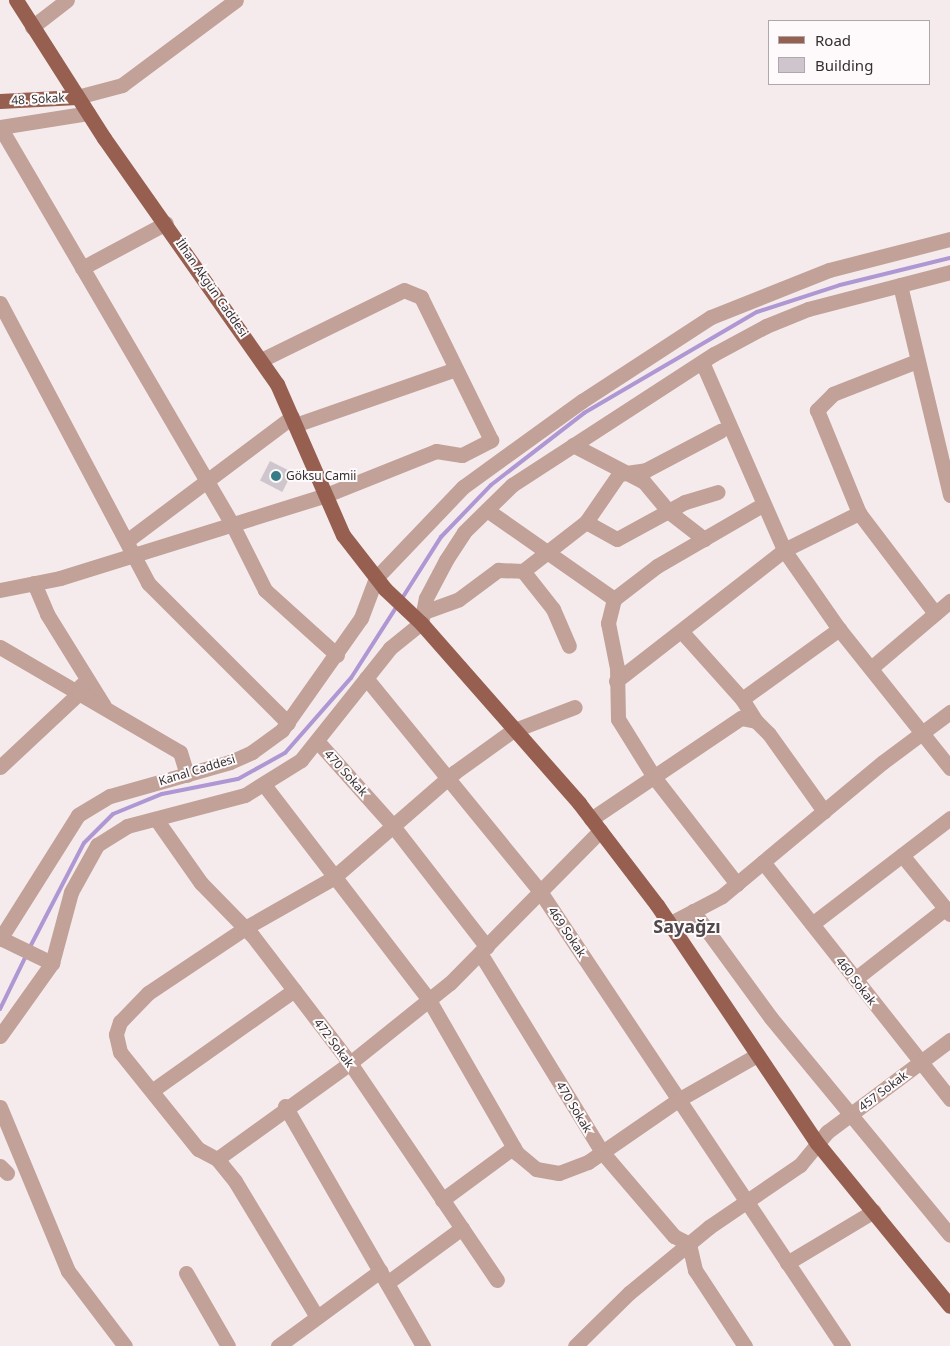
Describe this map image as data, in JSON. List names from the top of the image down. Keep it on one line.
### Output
{"streets":{"main road":["48. Sokak","İlhan Akgün Caddesi"],"street":["Kanal Caddesi","470 Sokak","469 Sokak","460 Sokak","472 Sokak","457 Sokak"]},"crossings":[["48. Sokak","İlhan Akgün Caddesi"],["İlhan Akgün Caddesi","Kanal Caddesi"],["İlhan Akgün Caddesi","457 Sokak"],["470 Sokak","457 Sokak"],["469 Sokak","457 Sokak"],["460 Sokak","457 Sokak"]],"districts":["Sayağzı"],"places":["Göksu Camii"],"legend":["Road","Building"]}
